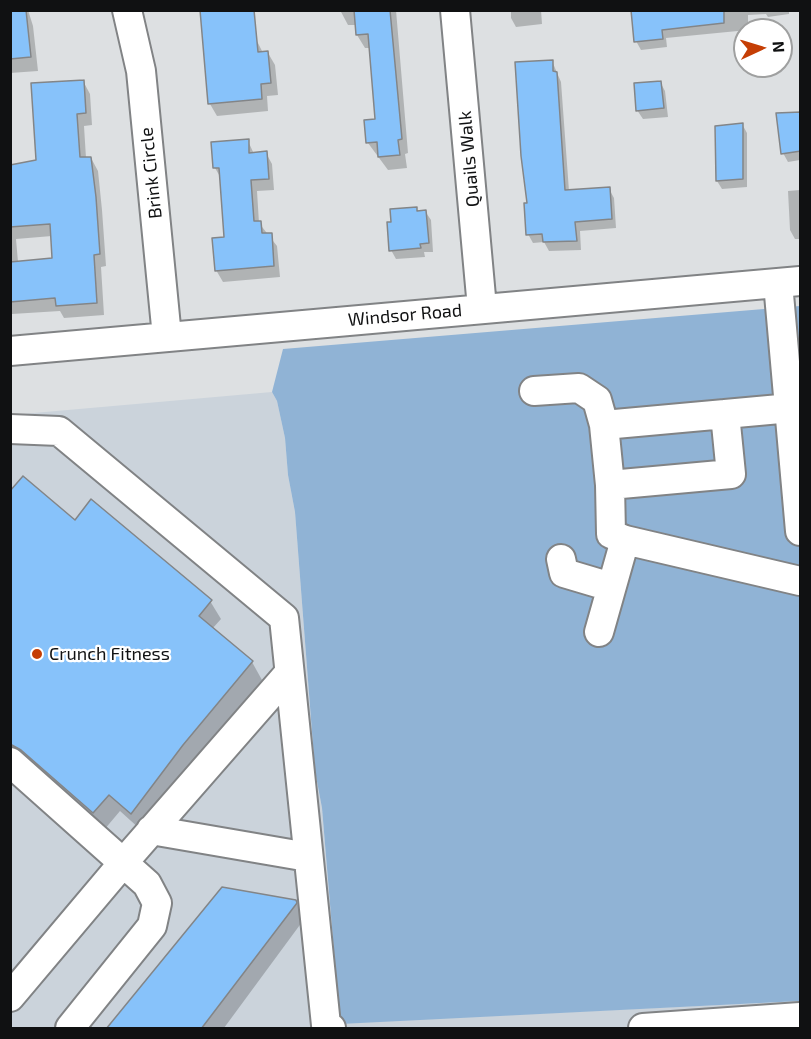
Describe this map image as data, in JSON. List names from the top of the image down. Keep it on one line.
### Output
{"streets":{"street":["Quails Walk","Brink Circle","Windsor Road"]},"crossings":[["Quails Walk","Windsor Road"],["Brink Circle","Windsor Road"]],"places":["Crunch Fitness"],"north":"right"}
